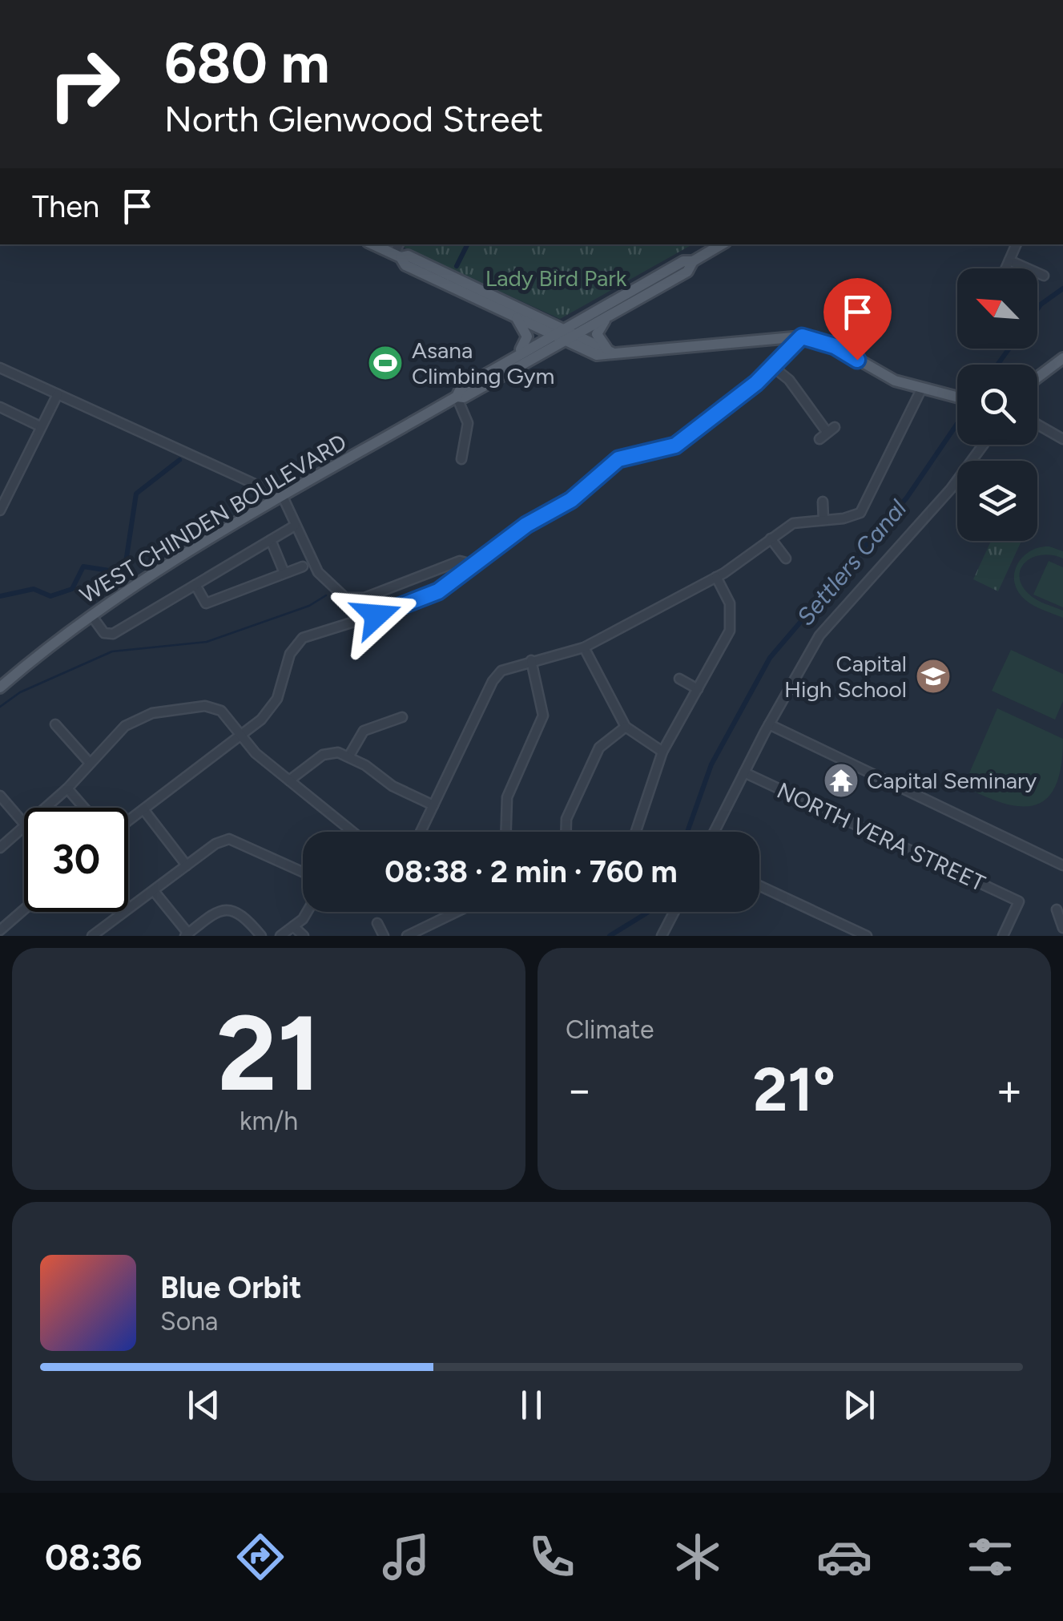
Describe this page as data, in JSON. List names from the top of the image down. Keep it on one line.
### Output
{"streets":{"main road":["WEST CHINDEN BOULEVARD"],"street":["NORTH VERA STREET"]},"water":["Settlers Canal"],"parks":["Lady Bird Park"],"places":{"sports":["Asana Climbing Gym"],"school or university":["Capital High School"],"temple":["Capital Seminary"]},"north":"top left","page":{"turn":["680 m","North Glenwood Street"],"then":"Then","limit":"30","trip":"08:38 · 2 min · 760 m","tile":[["21","km/h"],"Climate"],"heat":["−","21°","+"],"song":["Blue Orbit","Sona"],"tabs":"08:36"}}
